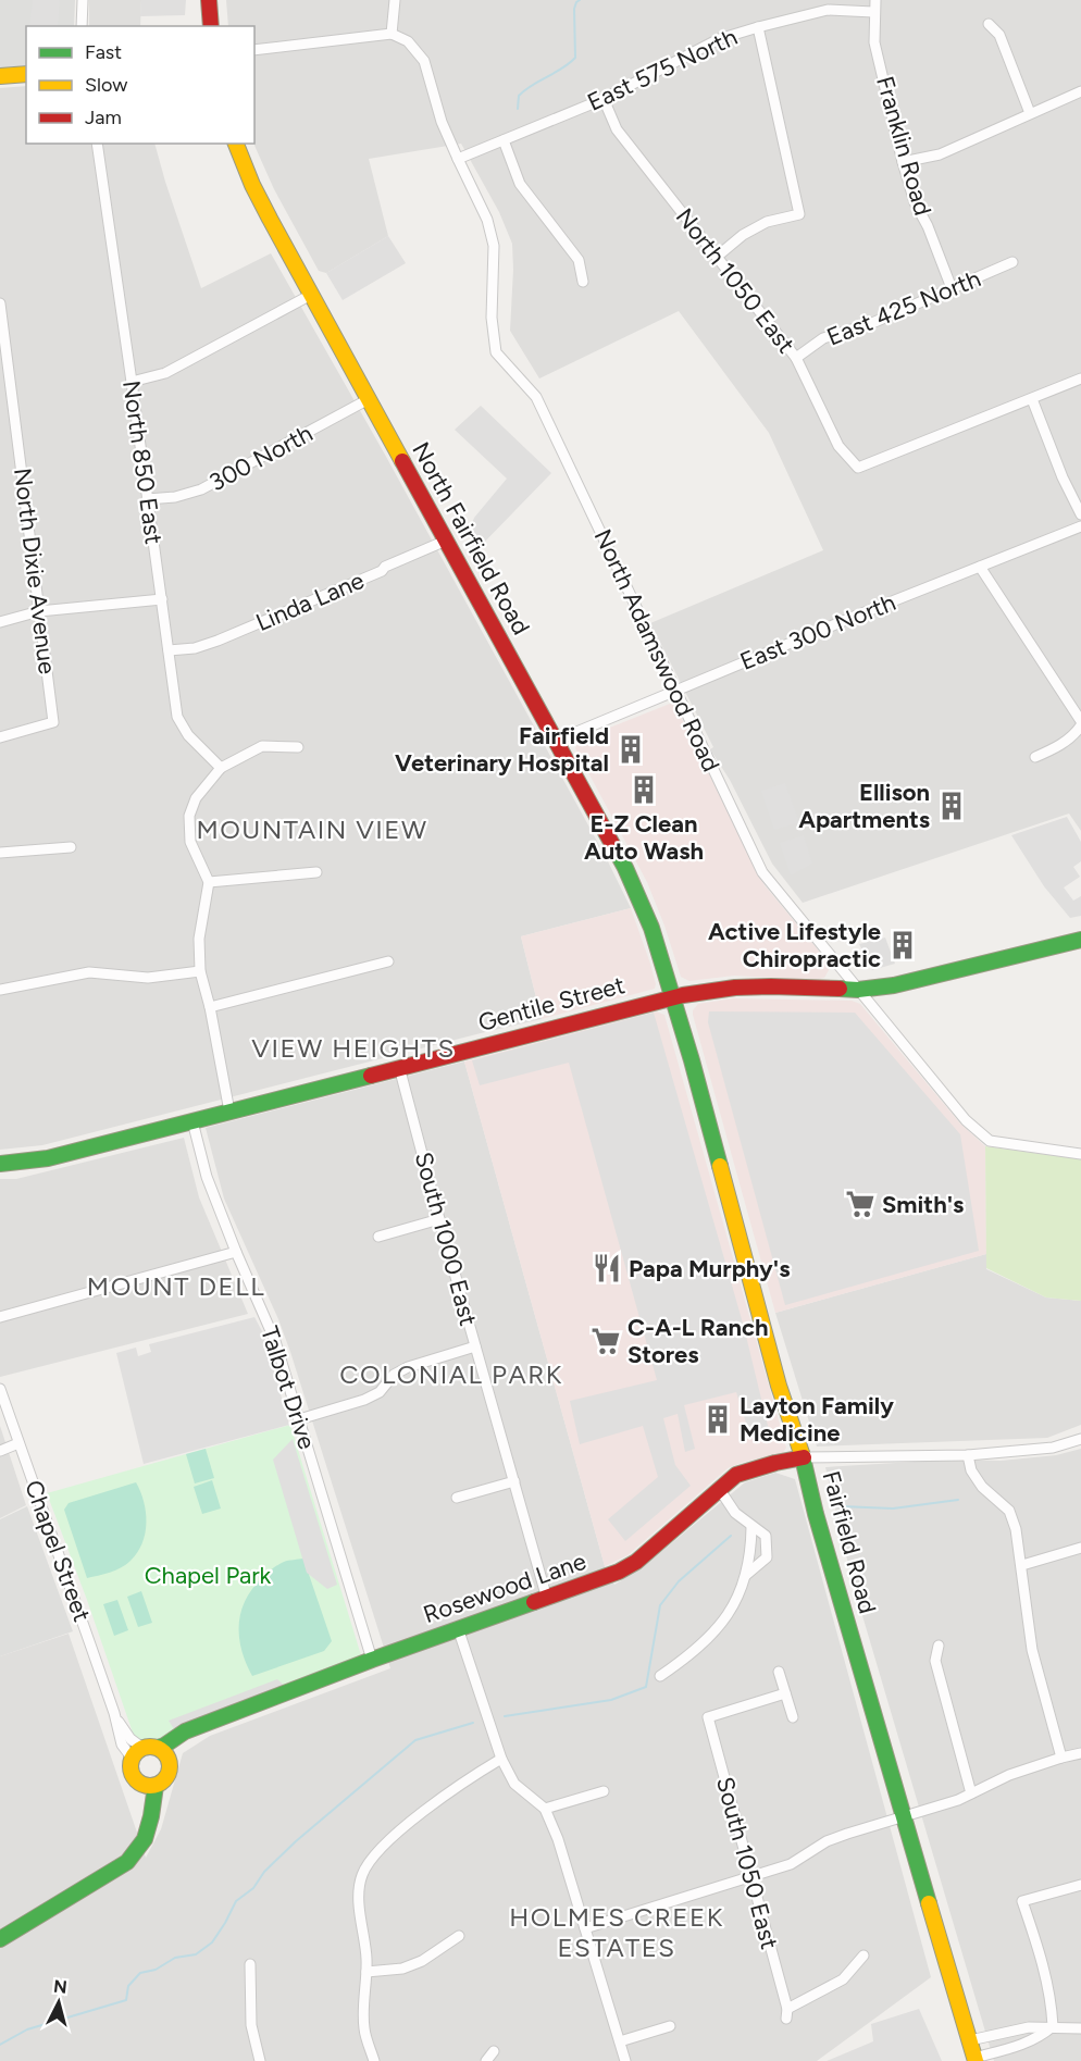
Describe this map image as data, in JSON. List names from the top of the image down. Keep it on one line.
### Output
{"streets":{"street":["East 575 North","Franklin Road","North 1050 East","East 425 North","300 North","North 850 East","North Fairfield Road","North Dixie Avenue","Linda Lane","East 300 North","North Adamswood Road","Gentile Street","South 1000 East","Talbot Drive","Fairfield Road","Chapel Street","Rosewood Lane","South 1050 East"]},"crossings":[["East 575 North","Franklin Road"],["East 575 North","North 1050 East"],["East 575 North","North Adamswood Road"],["Franklin Road","East 425 North"],["North 1050 East","East 425 North"],["300 North","North 850 East"],["300 North","North Fairfield Road"],["North 850 East","Linda Lane"],["North Fairfield Road","Linda Lane"],["North Fairfield Road","East 300 North"],["North Fairfield Road","Fairfield Road"],["East 300 North","North Adamswood Road"],["North Adamswood Road","Gentile Street"],["Gentile Street","South 1000 East"],["Gentile Street","Talbot Drive"],["Gentile Street","Fairfield Road"],["South 1000 East","Rosewood Lane"],["Talbot Drive","Rosewood Lane"],["Fairfield Road","Rosewood Lane"],["Chapel Street","Rosewood Lane"]],"districts":["MOUNTAIN VIEW","VIEW HEIGHTS","MOUNT DELL","COLONIAL PARK","HOLMES CREEK ESTATES"],"parks":["Chapel Park"],"places":{"building":["Fairfield Veterinary Hospital","E-Z Clean Auto Wash","Ellison Apartments","Active Lifestyle Chiropractic","Layton Family Medicine"],"supermarket":["Smith's","C-A-L Ranch Stores"],"restaurant":["Papa Murphy's"]},"legend":["Fast","Slow","Jam"],"north":"top"}
